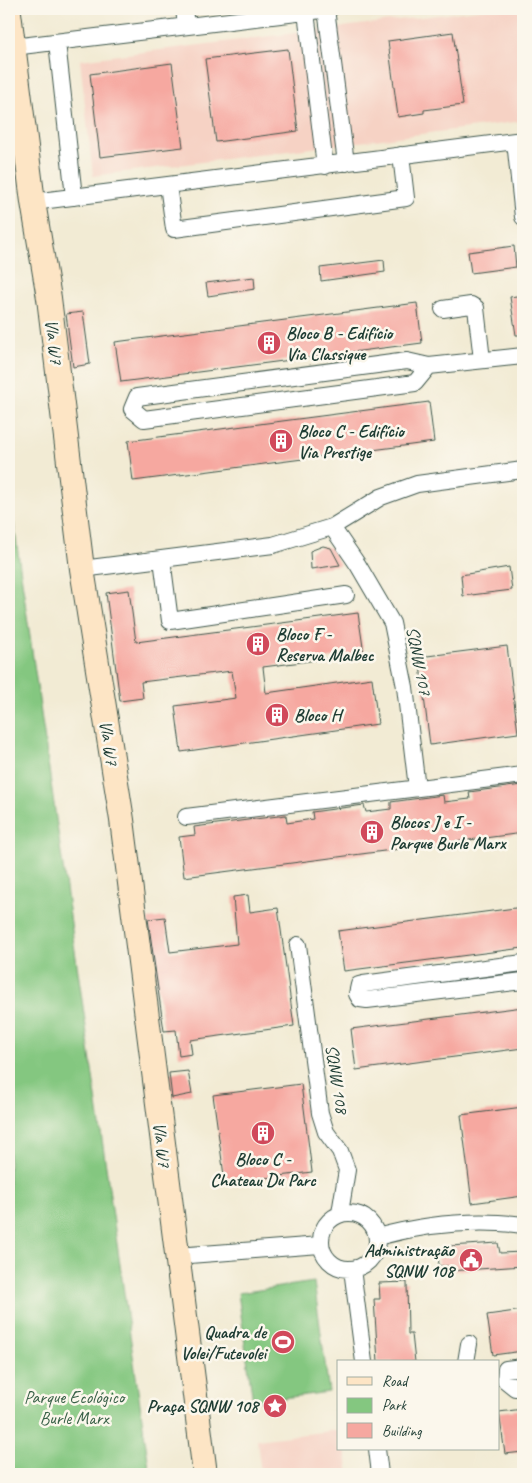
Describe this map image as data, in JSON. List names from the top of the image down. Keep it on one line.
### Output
{"streets":{"main road":["Vla W7"],"street":["SQNW 107","SQNW 108"]},"parks":["Parque Ecológico Burle Marx"],"places":{"building":["Bloco B - Edifício Via Classique","Bloco C - Edifício Via Prestige","Bloco F - Reserva Malbec","Bloco H","Blocos J e I - Parque Burle Marx","Bloco C - Chateau Du Parc"],"public building":["Administração SQNW 108"],"sports":["Quadra de Volei/Futevolei"],"place":["Praça SQNW 108"]},"legend":["Road","Park","Building"]}
